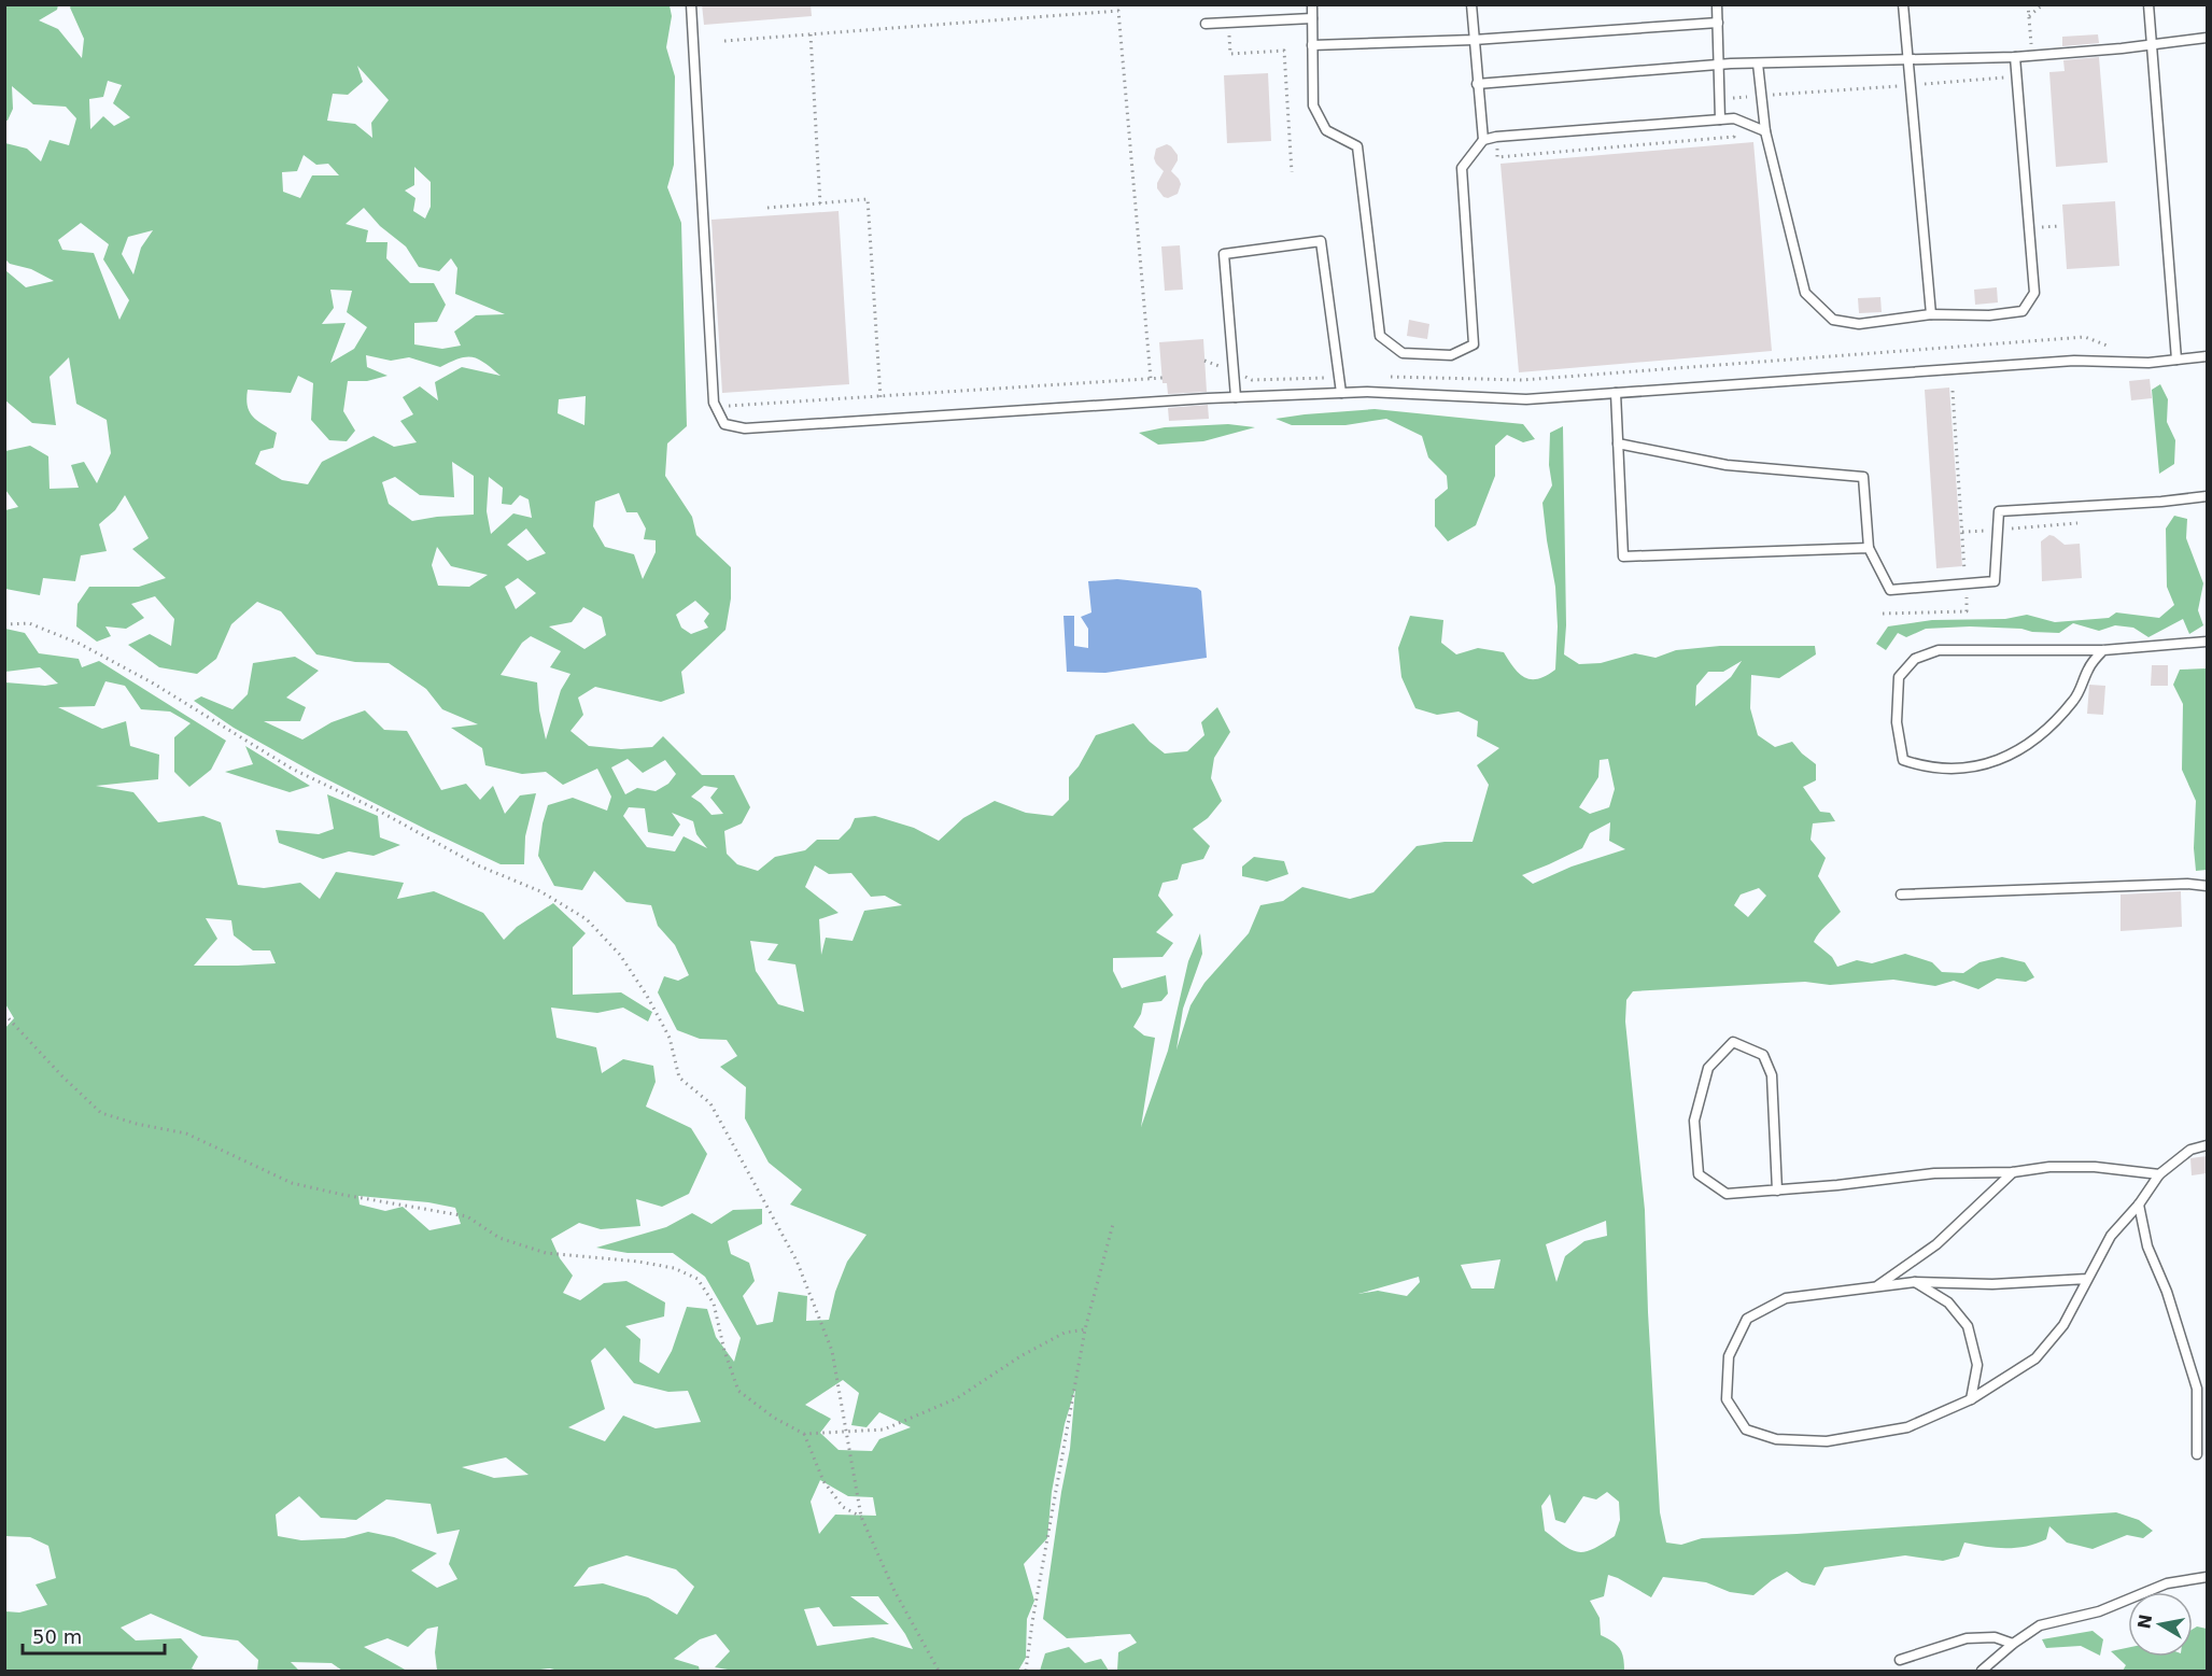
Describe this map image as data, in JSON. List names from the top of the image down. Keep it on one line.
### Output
{"scale_bar":"50 m","north":"left"}
